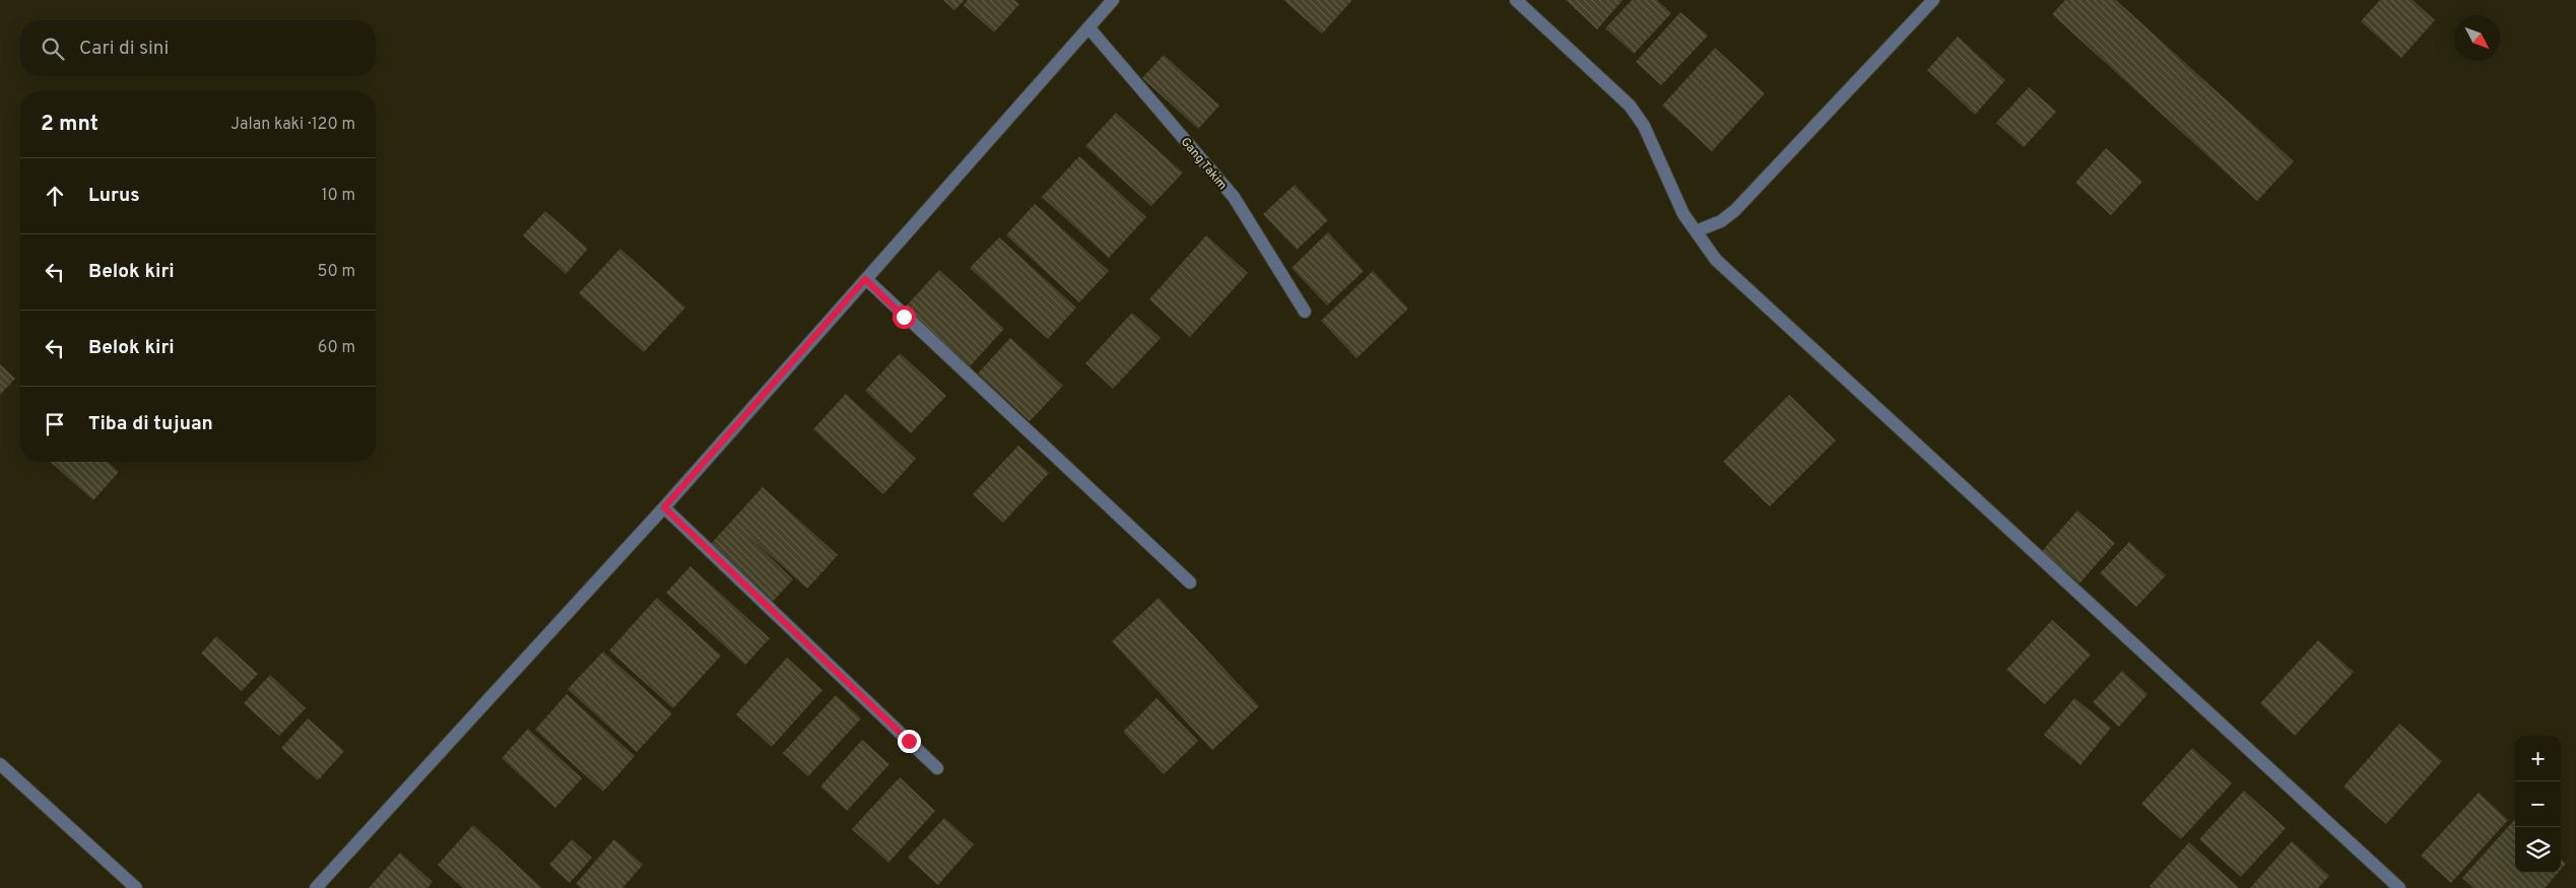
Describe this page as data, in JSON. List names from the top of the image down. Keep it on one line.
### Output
{"streets":{"street":["Gang Takim"]},"north":"bottom right","page":{"search":"Cari di sini","heading":["2 mnt","Jalan kaki · 120 m"],"list":[["Lurus","10 m"],["Belok kiri","50 m"],["Belok kiri","60 m"],"Tiba di tujuan"],"map_buttons":["+","−"]}}
